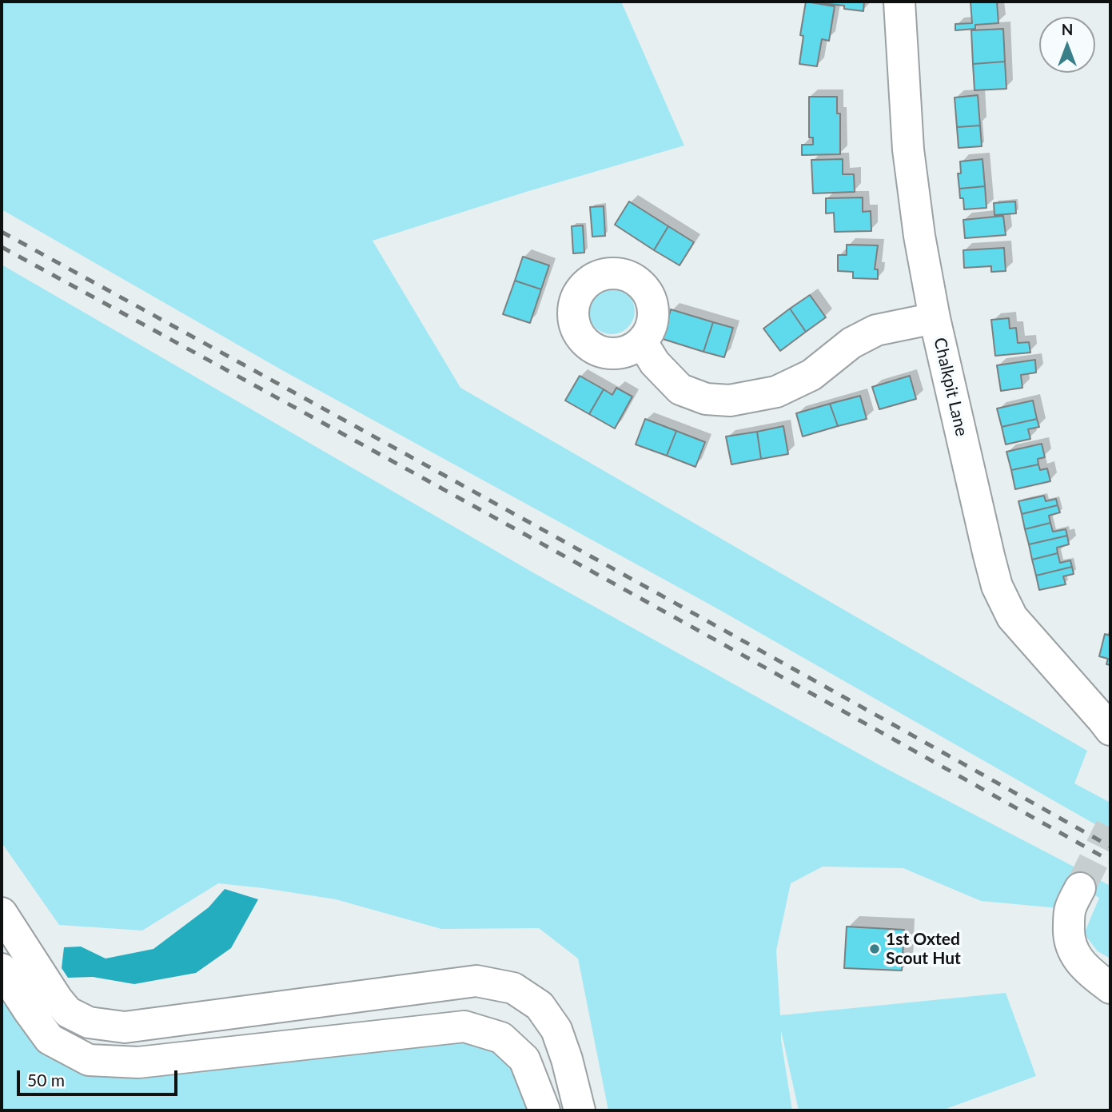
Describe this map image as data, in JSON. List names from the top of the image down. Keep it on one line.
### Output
{"streets":{"street":["Chalkpit Lane"]},"places":["1st Oxted Scout Hut"],"scale_bar":"50 m","north":"top"}
